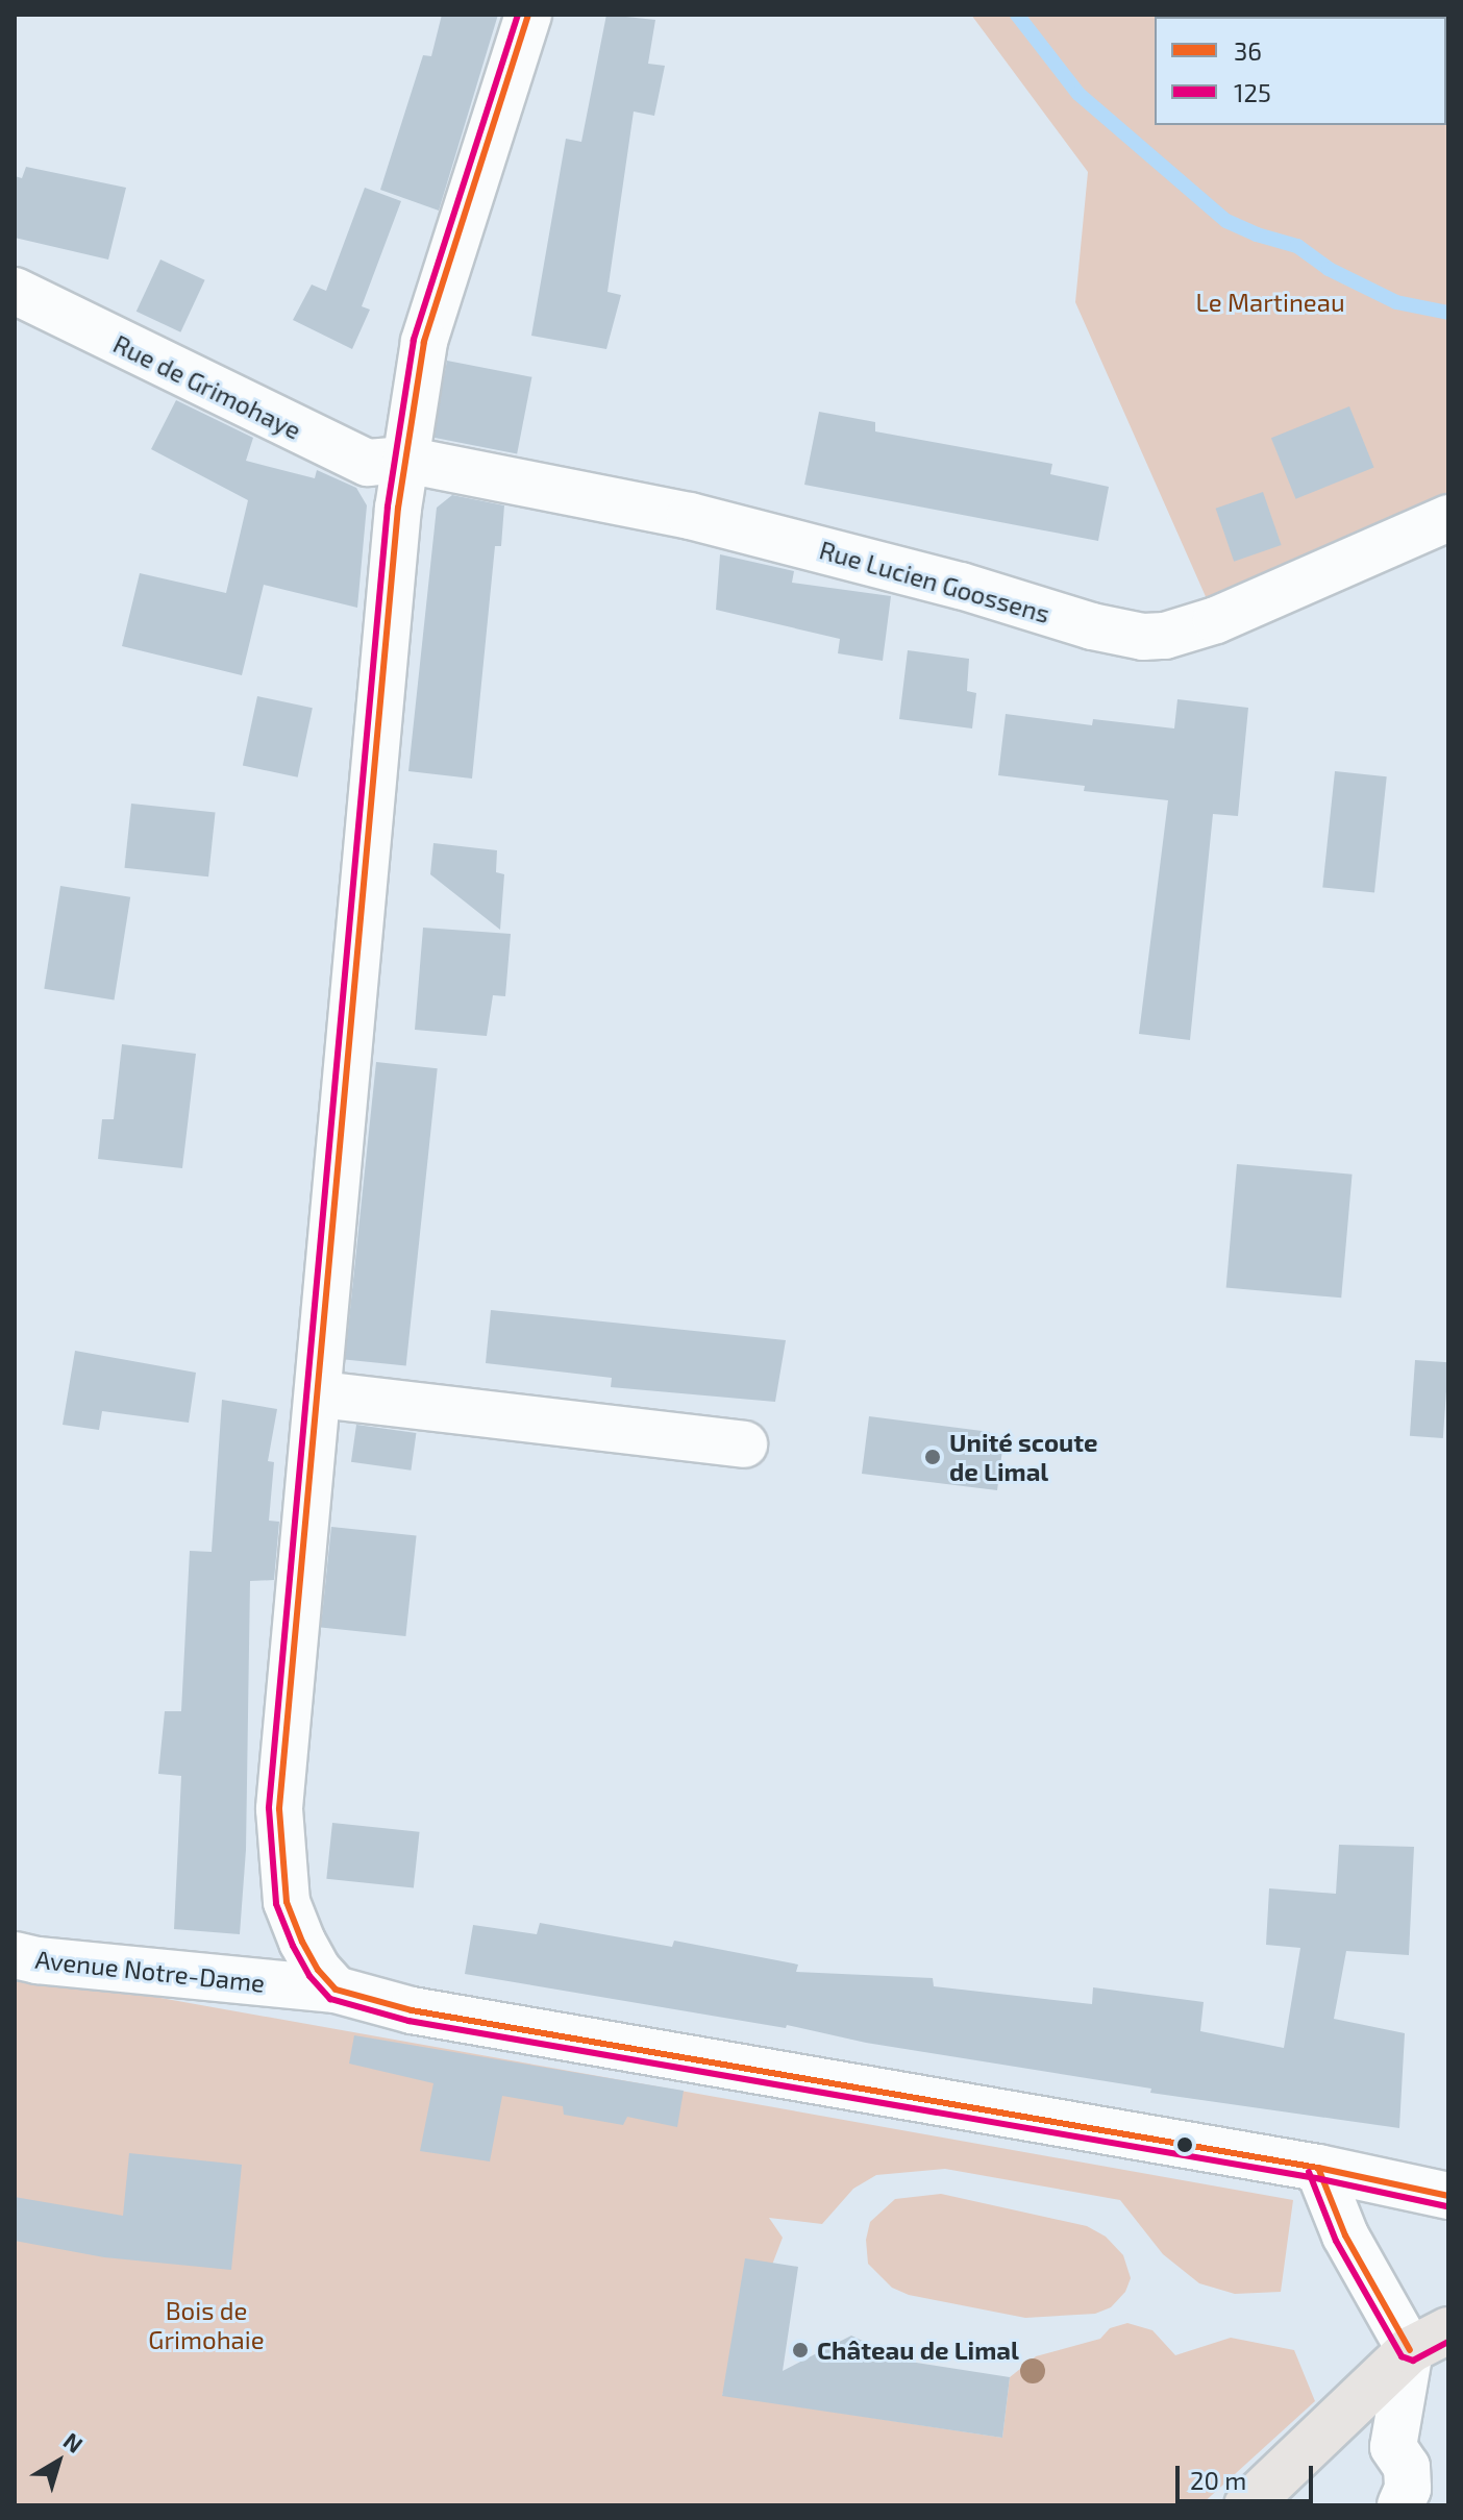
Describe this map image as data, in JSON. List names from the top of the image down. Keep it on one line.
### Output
{"streets":{"street":["Rue de Grimohaye","Rue Lucien Goossens","Avenue Notre-Dame"]},"crossings":[["Rue de Grimohaye","Rue Lucien Goossens"]],"parks":["Le Martineau","Bois de Grimohaie"],"places":["Unité scoute de Limal","Château de Limal"],"lines":["transit line 36","transit line 125"],"legend":["36","125"],"scale_bar":"20 m","north":"top right"}
